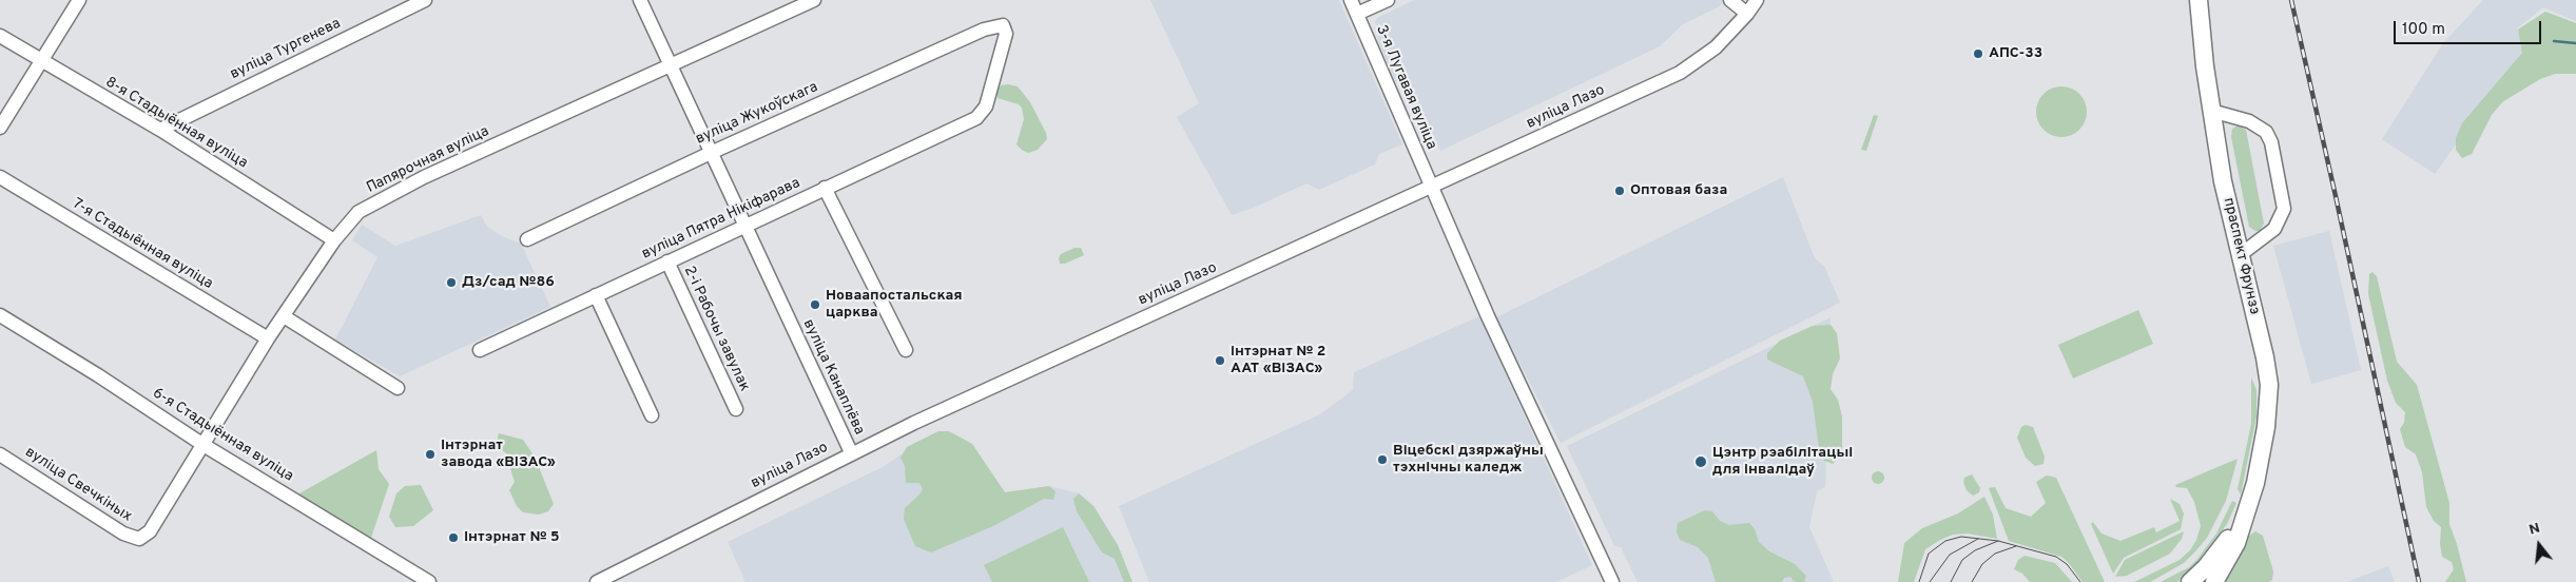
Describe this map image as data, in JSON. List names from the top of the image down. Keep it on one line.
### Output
{"streets":{"main road":["праспект Фрунзэ"],"street":["вуліца Тургенева","3-я Лугавая вуліца","вуліца Лазо","вуліца Жукоўскага","8-я Стадыённая вуліца","Папярочная вуліца","вуліца Пятра Нікіфарава","7-я Стадыённая вуліца","2-і Рабочы завулак","вуліца Канаплёва","6-я Стадыённая вуліца","вуліца Свечкіных"]},"crossings":[["вуліца Тургенева","8-я Стадыённая вуліца"],["3-я Лугавая вуліца","вуліца Лазо"],["вуліца Лазо","вуліца Канаплёва"],["вуліца Жукоўскага","вуліца Пятра Нікіфарава"],["вуліца Жукоўскага","вуліца Канаплёва"],["8-я Стадыённая вуліца","Папярочная вуліца"],["Папярочная вуліца","7-я Стадыённая вуліца"],["Папярочная вуліца","вуліца Канаплёва"],["Папярочная вуліца","6-я Стадыённая вуліца"],["Папярочная вуліца","вуліца Свечкіных"],["вуліца Пятра Нікіфарава","2-і Рабочы завулак"],["вуліца Пятра Нікіфарава","вуліца Канаплёва"]],"places":["АПС-33","Оптовая база","Дз/сад №86","Новаапостальская царква","інтэрнат № 2 ААТ «ВіЗАС»","Інтэрнат завода «ВІЗАС»","Віцебскі дзяржаўны тэхнічны каледж","Цэнтр рэабілітацыі для інвалідаў","Інтэрнат № 5"],"scale_bar":"100 m","north":"top"}
